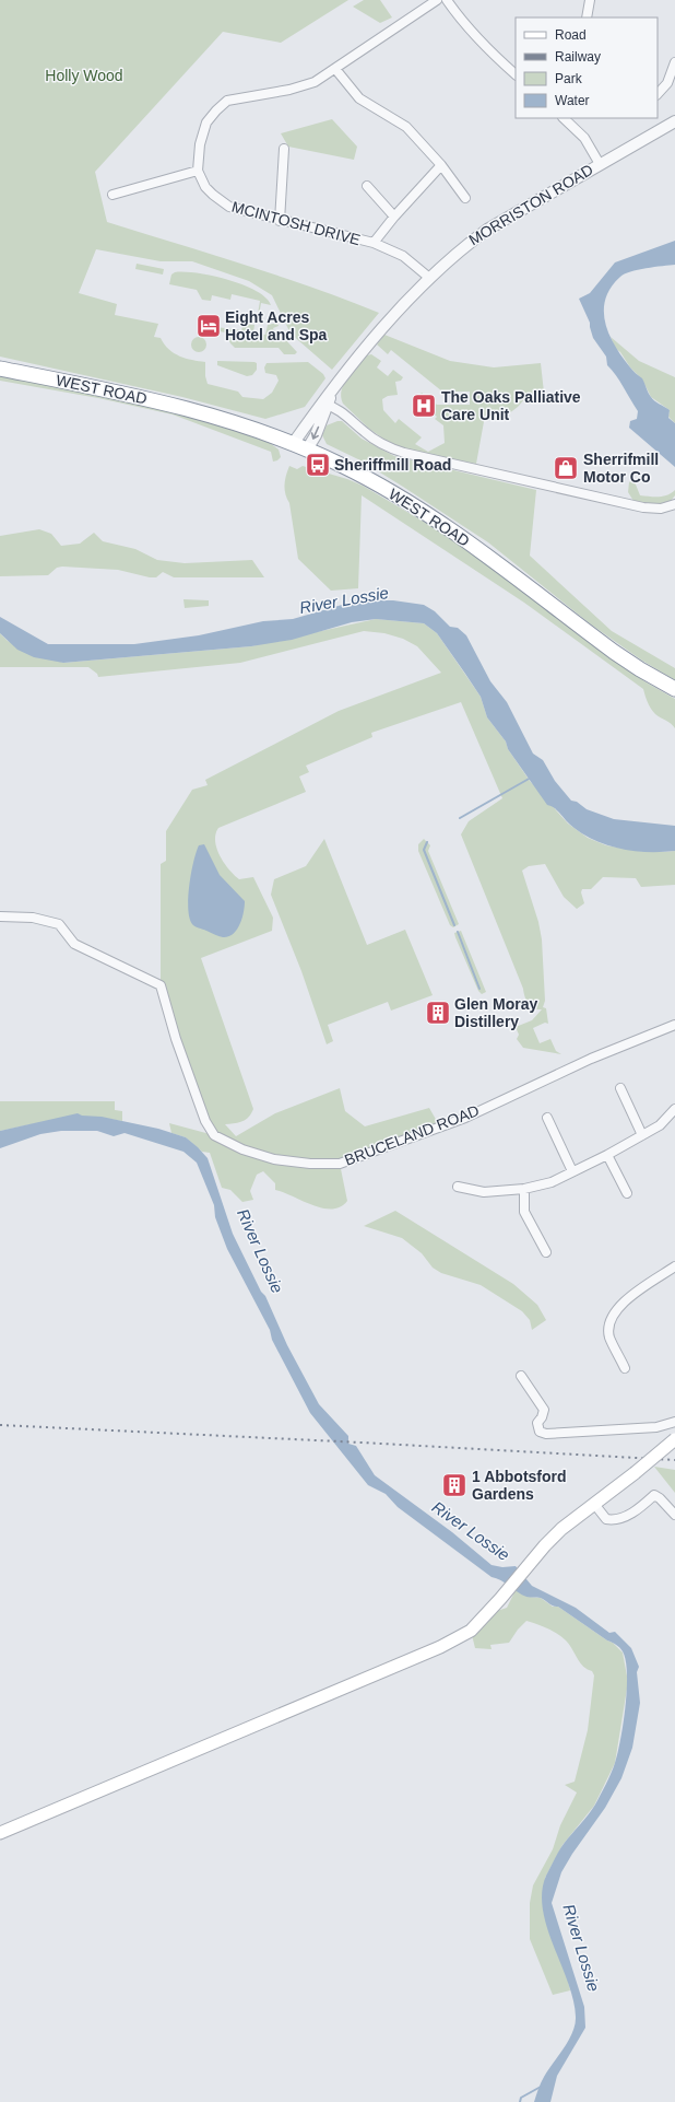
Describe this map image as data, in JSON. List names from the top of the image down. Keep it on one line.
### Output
{"streets":{"highway":["WEST ROAD"],"street":["MORRISTON ROAD","MCINTOSH DRIVE","BRUCELAND ROAD"]},"crossings":[["MORRISTON ROAD","MCINTOSH DRIVE"],["MORRISTON ROAD","WEST ROAD"]],"water":["River Lossie"],"parks":["Holly Wood"],"places":{"hotel":["Eight Acres Hotel and Spa"],"hospital":["The Oaks Palliative Care Unit"],"bus stop":["Sheriffmill Road"],"shop":["Sherrifmill Motor Co"],"building":["Glen Moray Distillery","1 Abbotsford Gardens"]},"legend":["Road","Railway","Park","Water"]}
